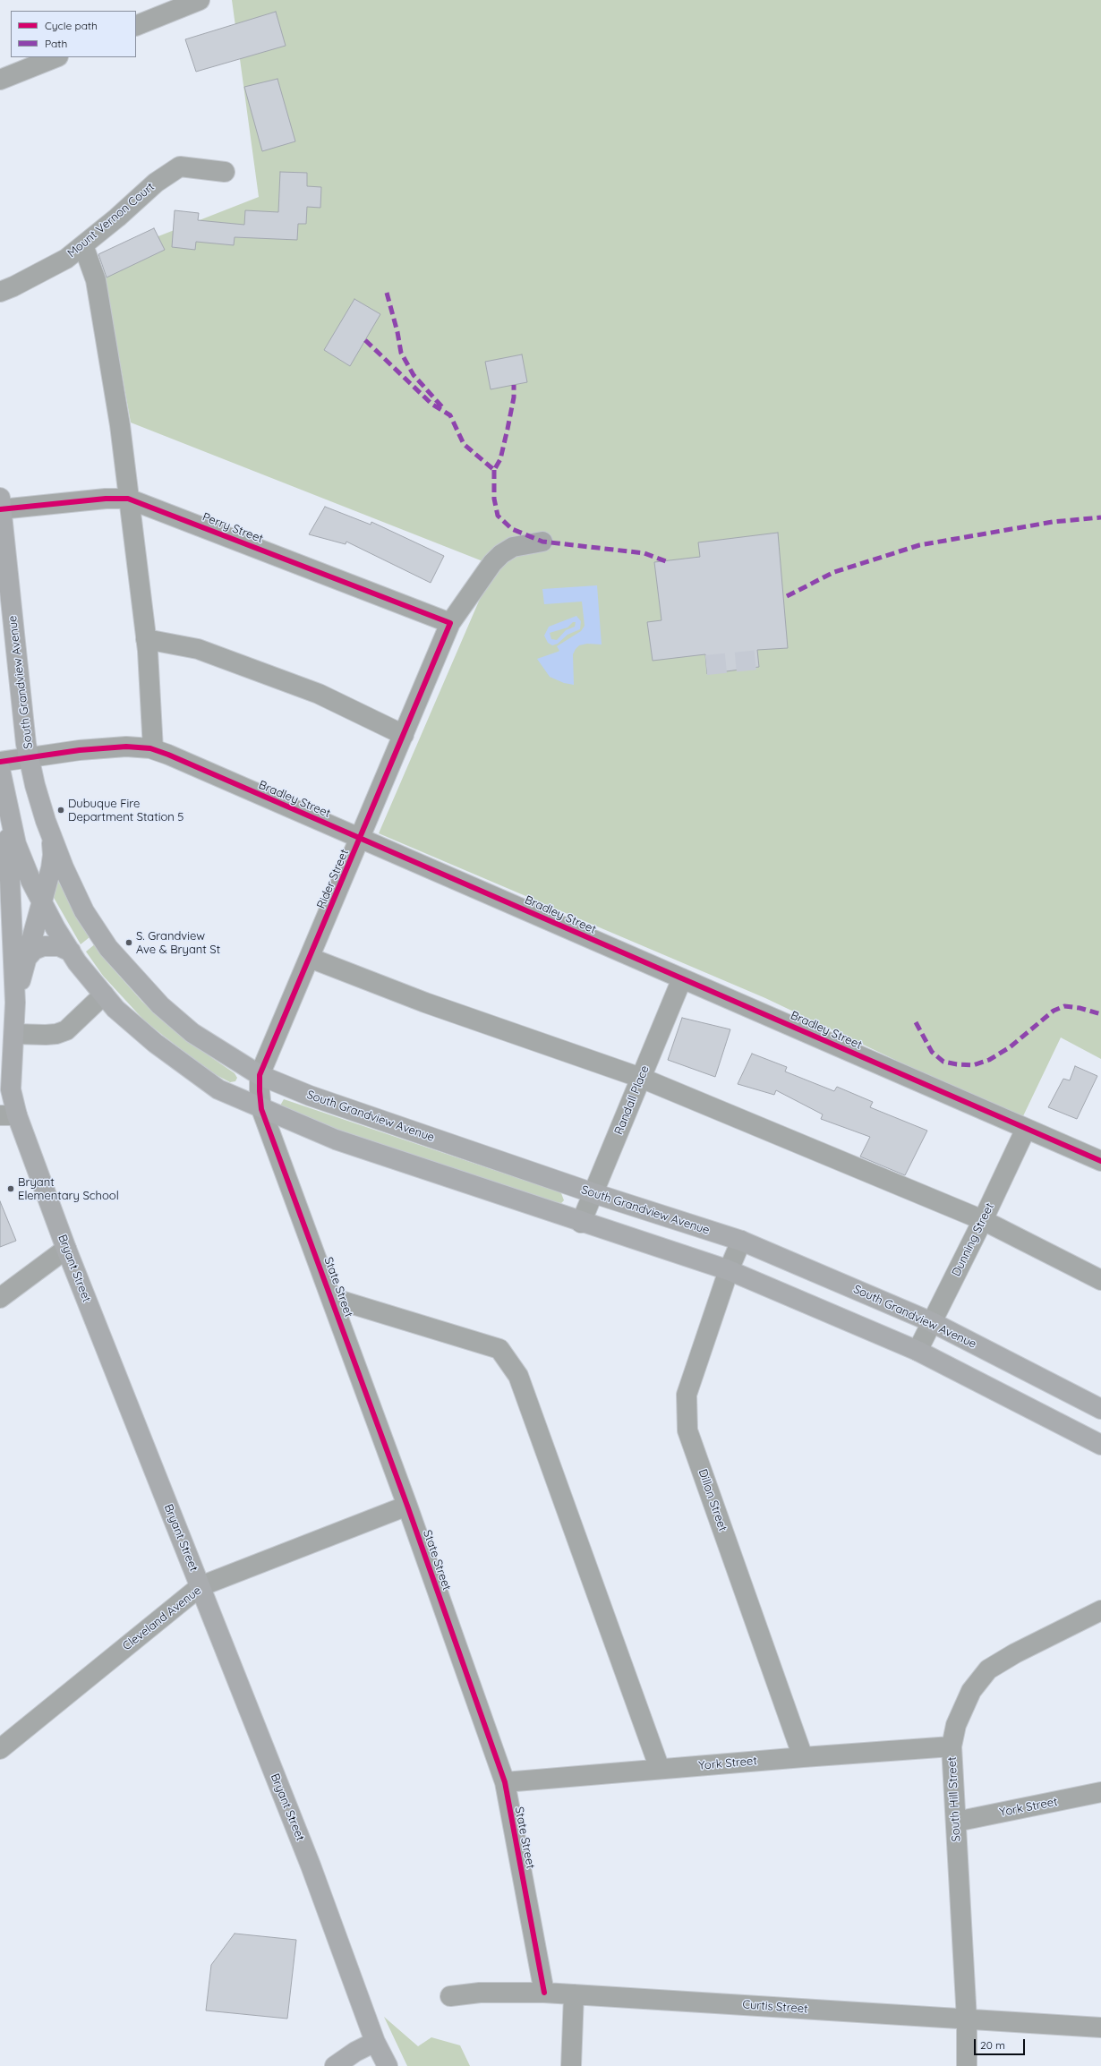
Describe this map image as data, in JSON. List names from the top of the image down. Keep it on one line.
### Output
{"streets":{"main road":["South Grandview Avenue","Bryant Street"],"street":["Mount Vernon Court","Perry Street","Bradley Street","Rider Street","Randall Place","Dunning Street","State Street","Dillon Street","Cleveland Avenue","York Street","South Hill Street","Curtis Street"]},"crossings":[["Perry Street","South Grandview Avenue"],["Perry Street","Rider Street"],["South Grandview Avenue","Bradley Street"],["South Grandview Avenue","Rider Street"],["South Grandview Avenue","Randall Place"],["South Grandview Avenue","Dunning Street"],["South Grandview Avenue","Dillon Street"],["Bradley Street","Rider Street"],["Bradley Street","Randall Place"],["Bradley Street","Dunning Street"],["Rider Street","State Street"],["Bryant Street","Cleveland Avenue"],["State Street","Cleveland Avenue"],["State Street","York Street"],["State Street","Curtis Street"],["Dillon Street","York Street"],["York Street","South Hill Street"],["South Hill Street","Curtis Street"]],"places":["Dubuque Fire Department Station 5","S. Grandview Ave & Bryant St","Bryant Elementary School"],"legend":["Cycle path","Path"],"scale_bar":"20 m"}
